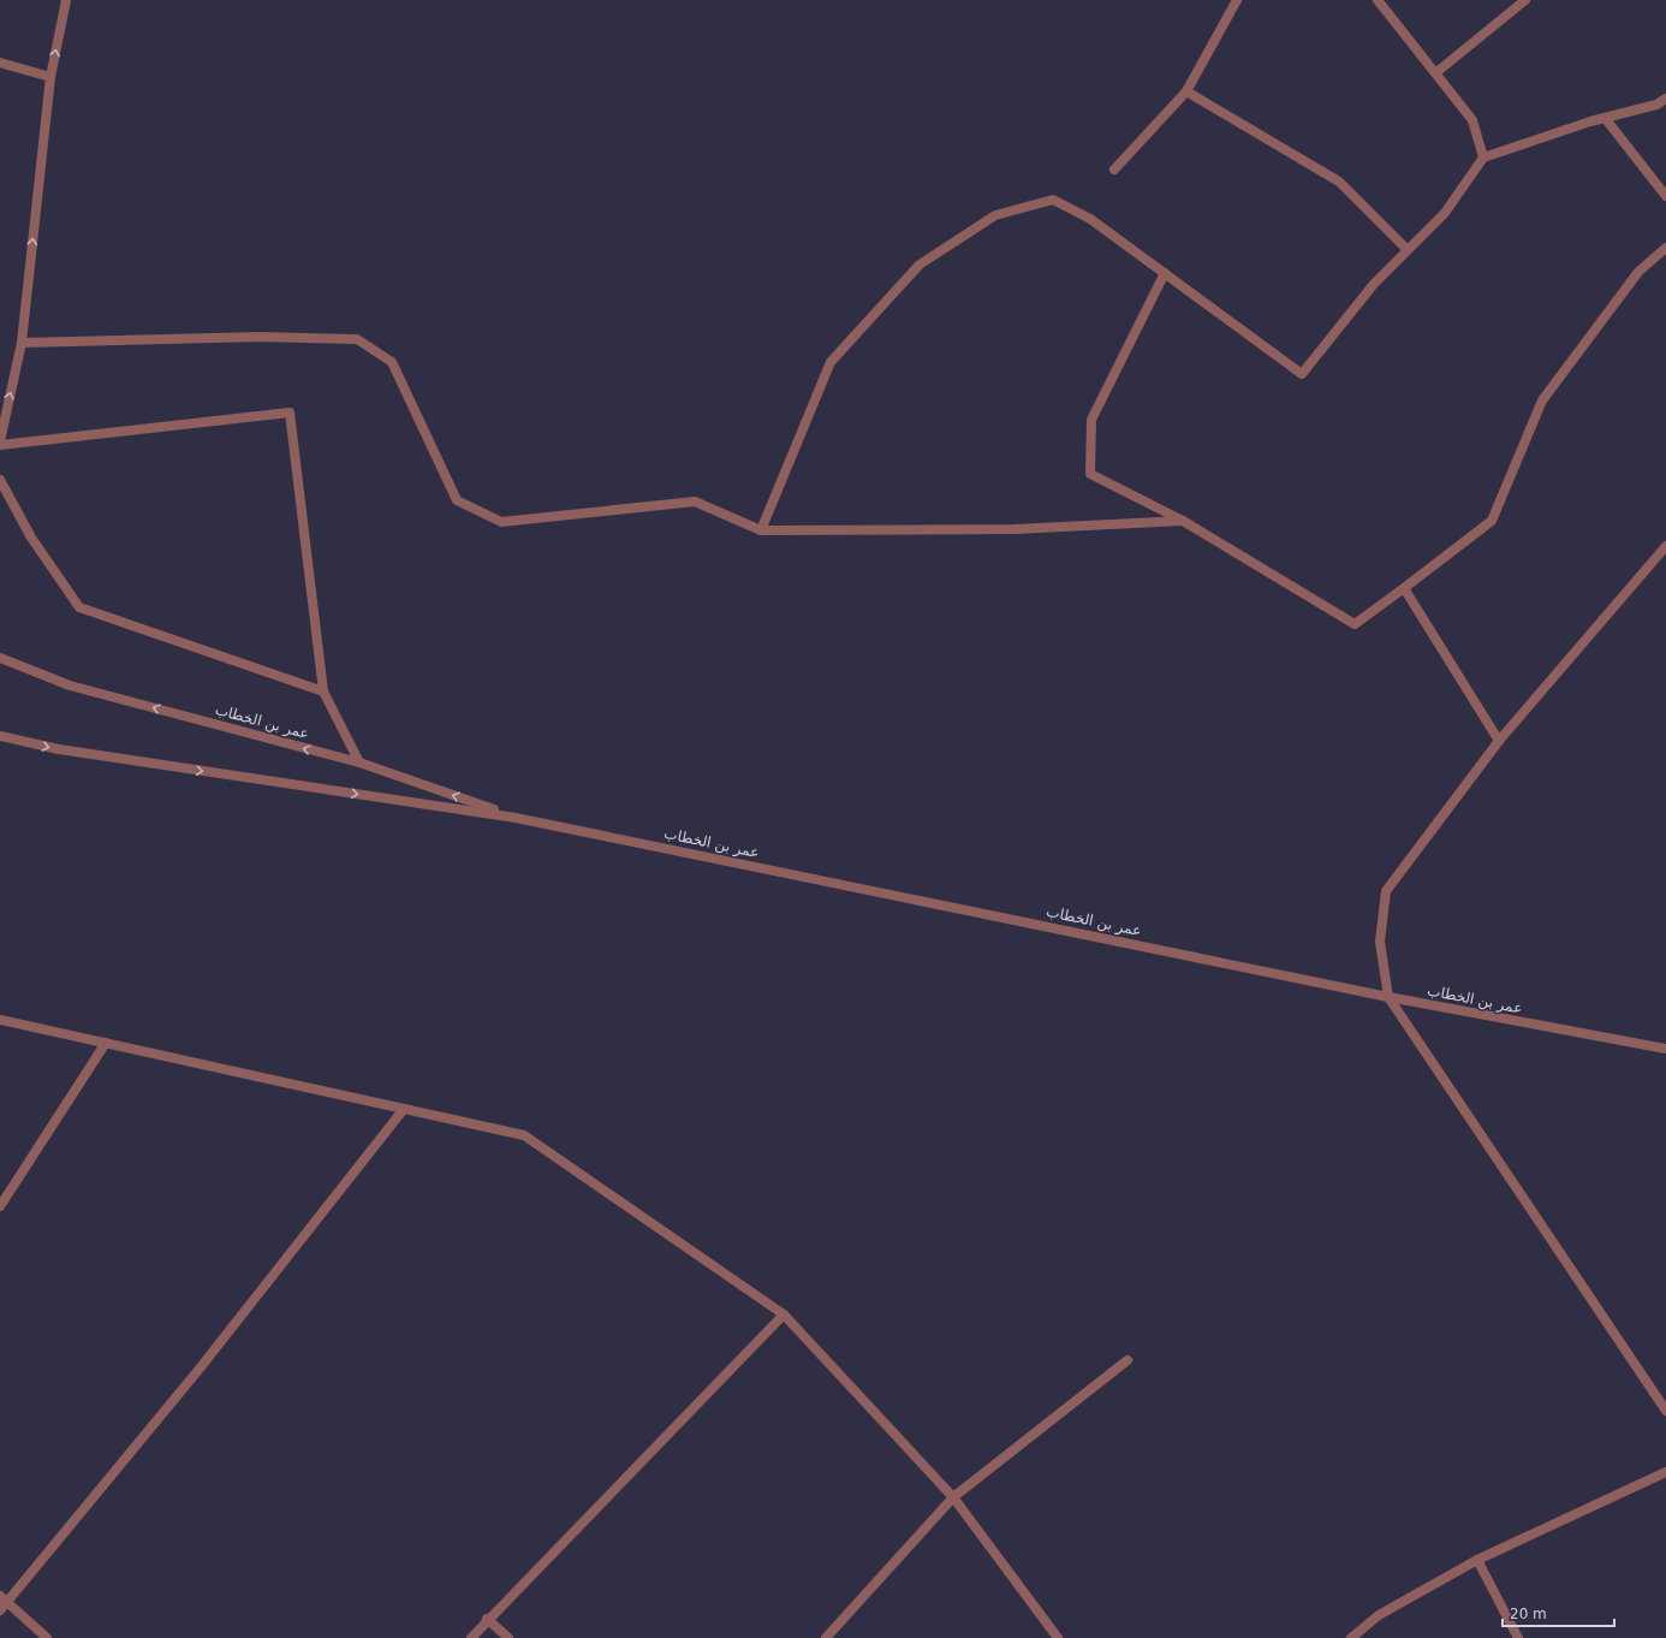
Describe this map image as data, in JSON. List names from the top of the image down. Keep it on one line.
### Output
{"streets":{"street":["عمر بن الخطاب"]},"scale_bar":"20 m"}
